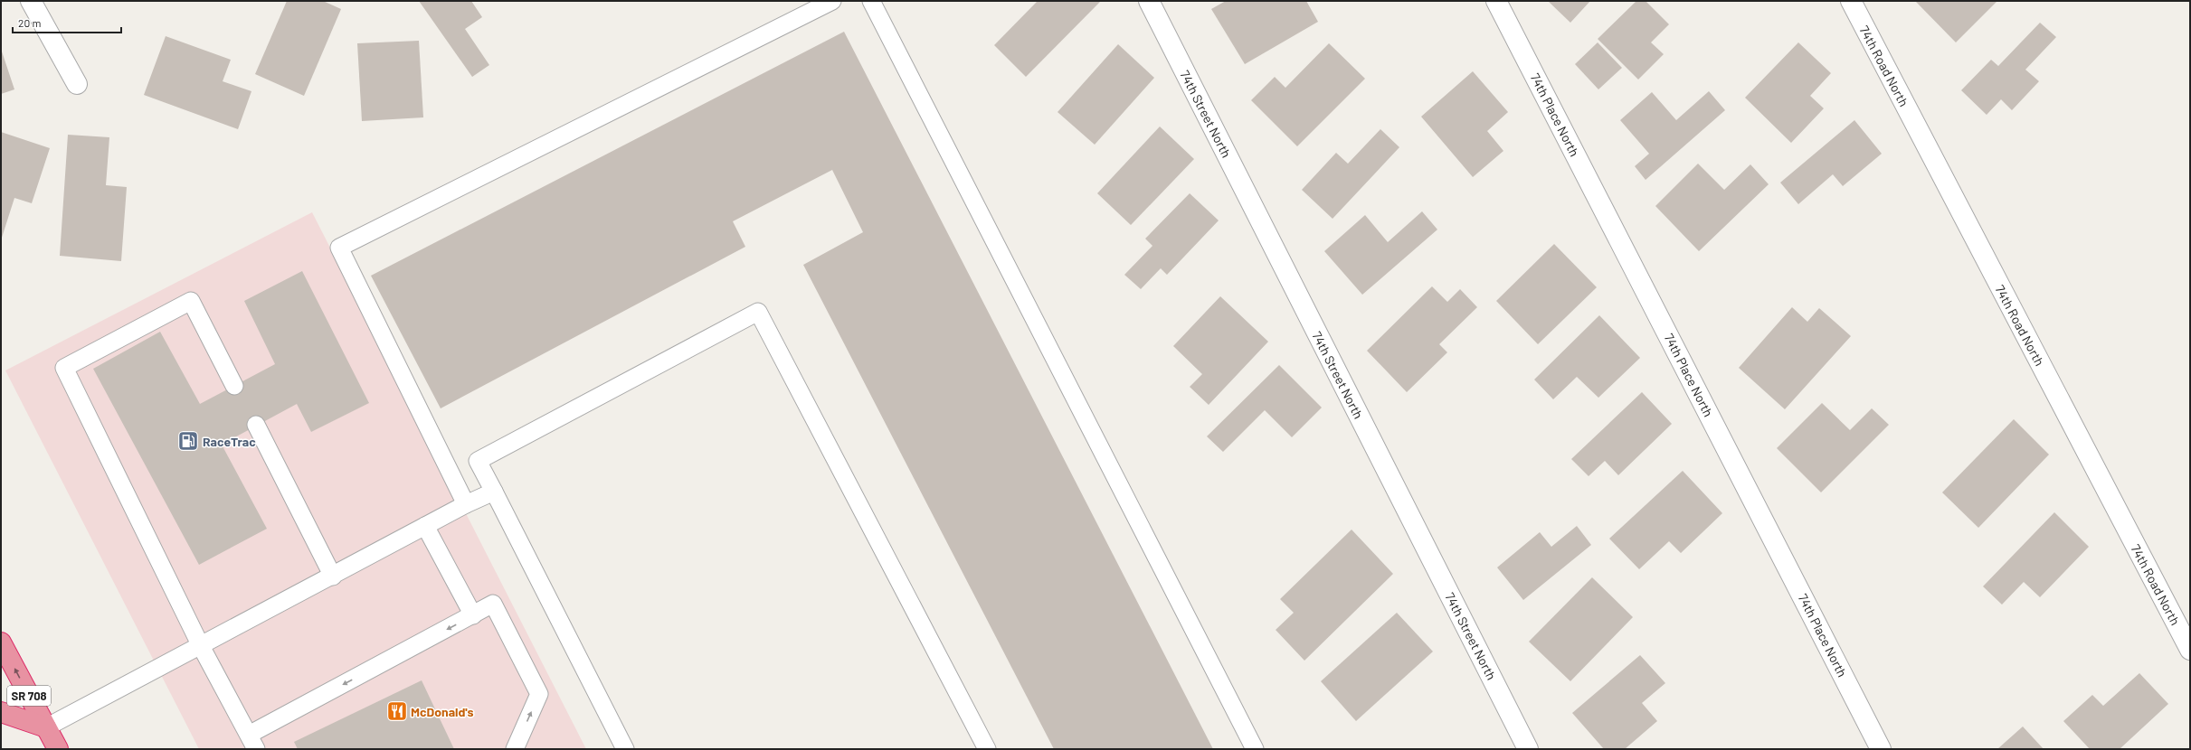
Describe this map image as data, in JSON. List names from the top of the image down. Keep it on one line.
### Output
{"streets":{"highway":["SR 708"],"street":["74th Road North","74th Street North","74th Place North"]},"places":{"fuel station":["RaceTrac"],"restaurant":["McDonald's"]},"scale_bar":"20 m"}
